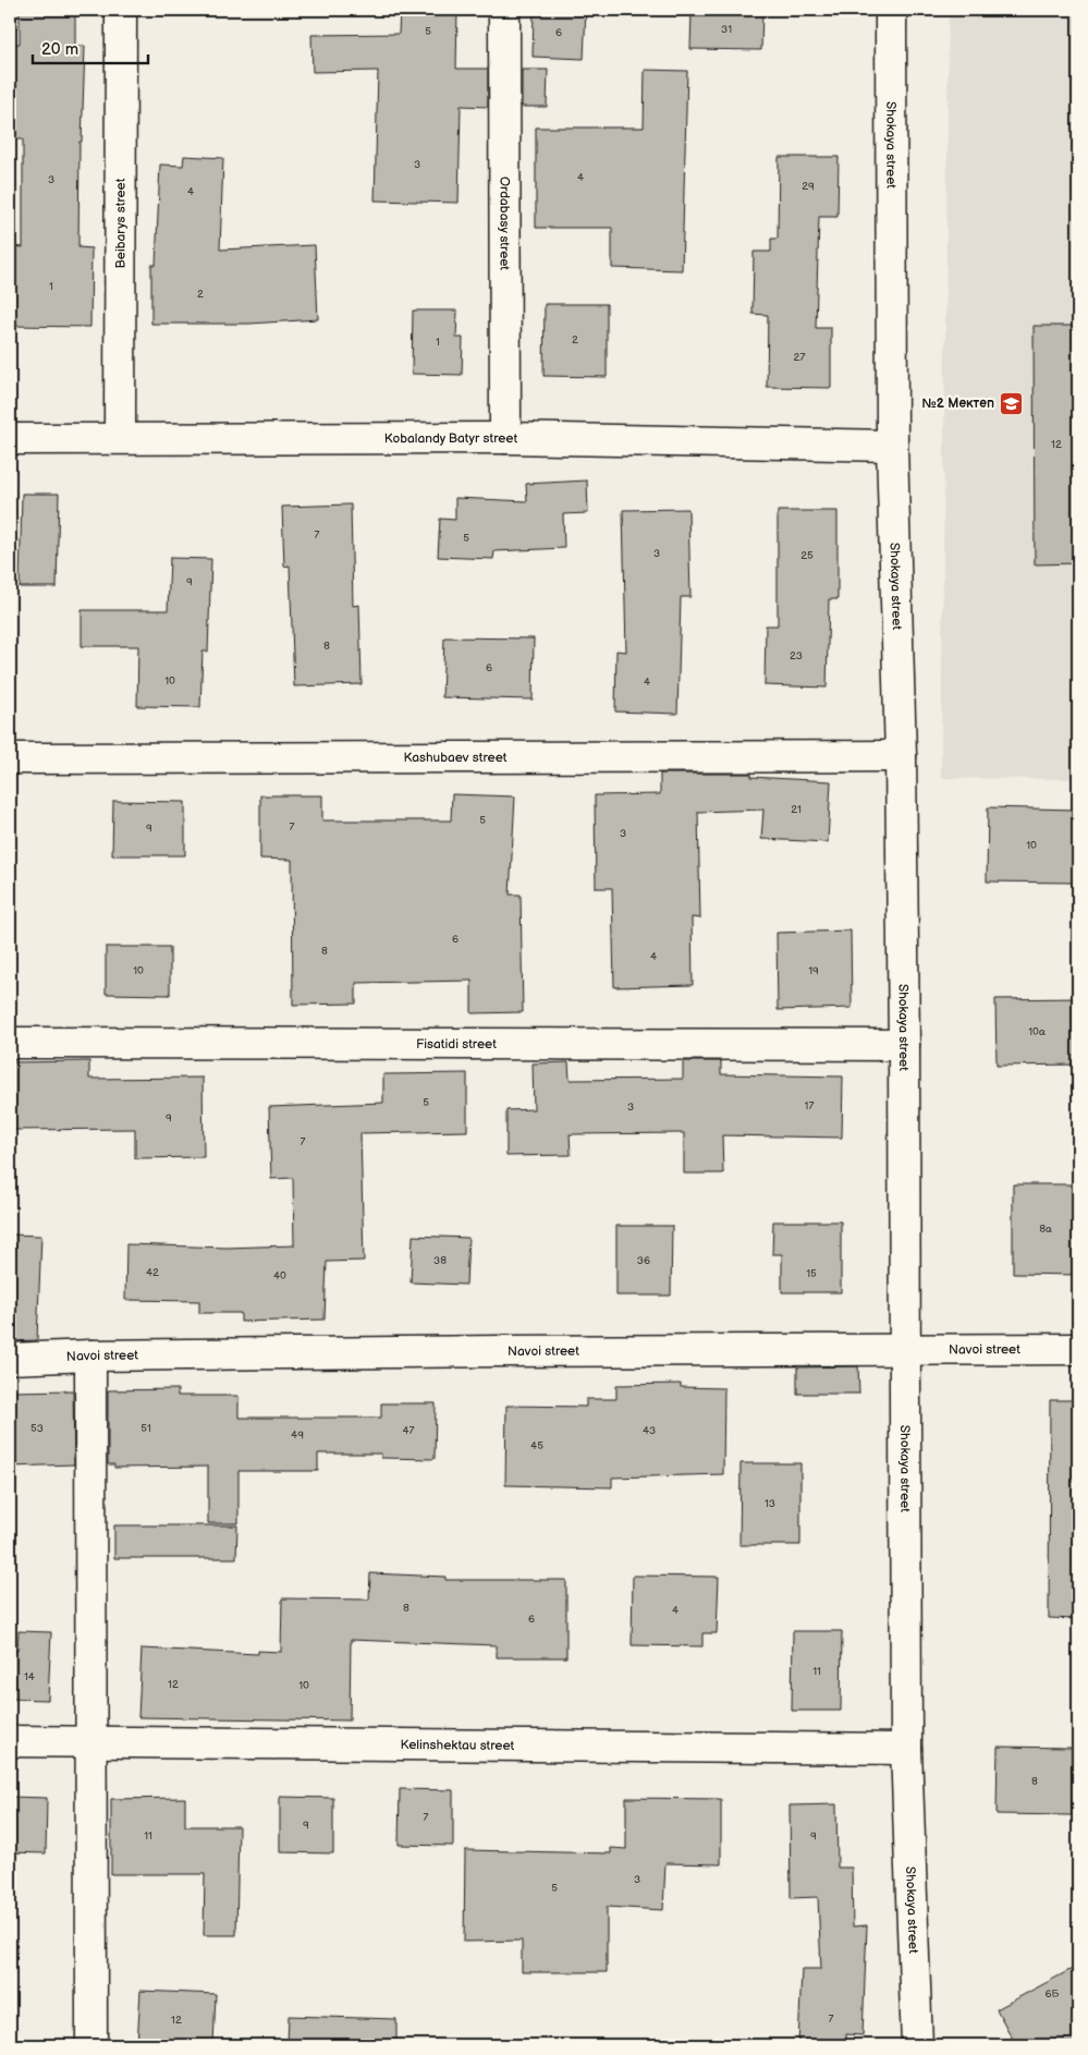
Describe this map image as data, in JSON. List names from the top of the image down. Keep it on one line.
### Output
{"streets":{"street":["Shokaya street","Beibarys street","Ordabasy street","Kobalandy Batyr street","Kashubaev street","Fisatidi street","Navoi street","Kelinshektau street"]},"crossings":[["Shokaya street","Kobalandy Batyr street"],["Shokaya street","Kashubaev street"],["Shokaya street","Fisatidi street"],["Shokaya street","Navoi street"],["Shokaya street","Kelinshektau street"],["Beibarys street","Kobalandy Batyr street"],["Ordabasy street","Kobalandy Batyr street"]],"places":{"school or university":["№2 Мектеп"]},"house_numbers":["31","5","6","3","4","3","29","4","1","2","2","1","27","12","7","5","3","25","9","8","23","6","10","4","21","5","7","9","3","10","6","8","4","10","19","10а","5","17","3","9","7","8а","38","36","42","15","40","53","51","47","43","49","45","13","8","4","6","11","14","12","10","8","7","9","11","9","3","5","6Б","7","12"],"scale_bar":"20 m"}
